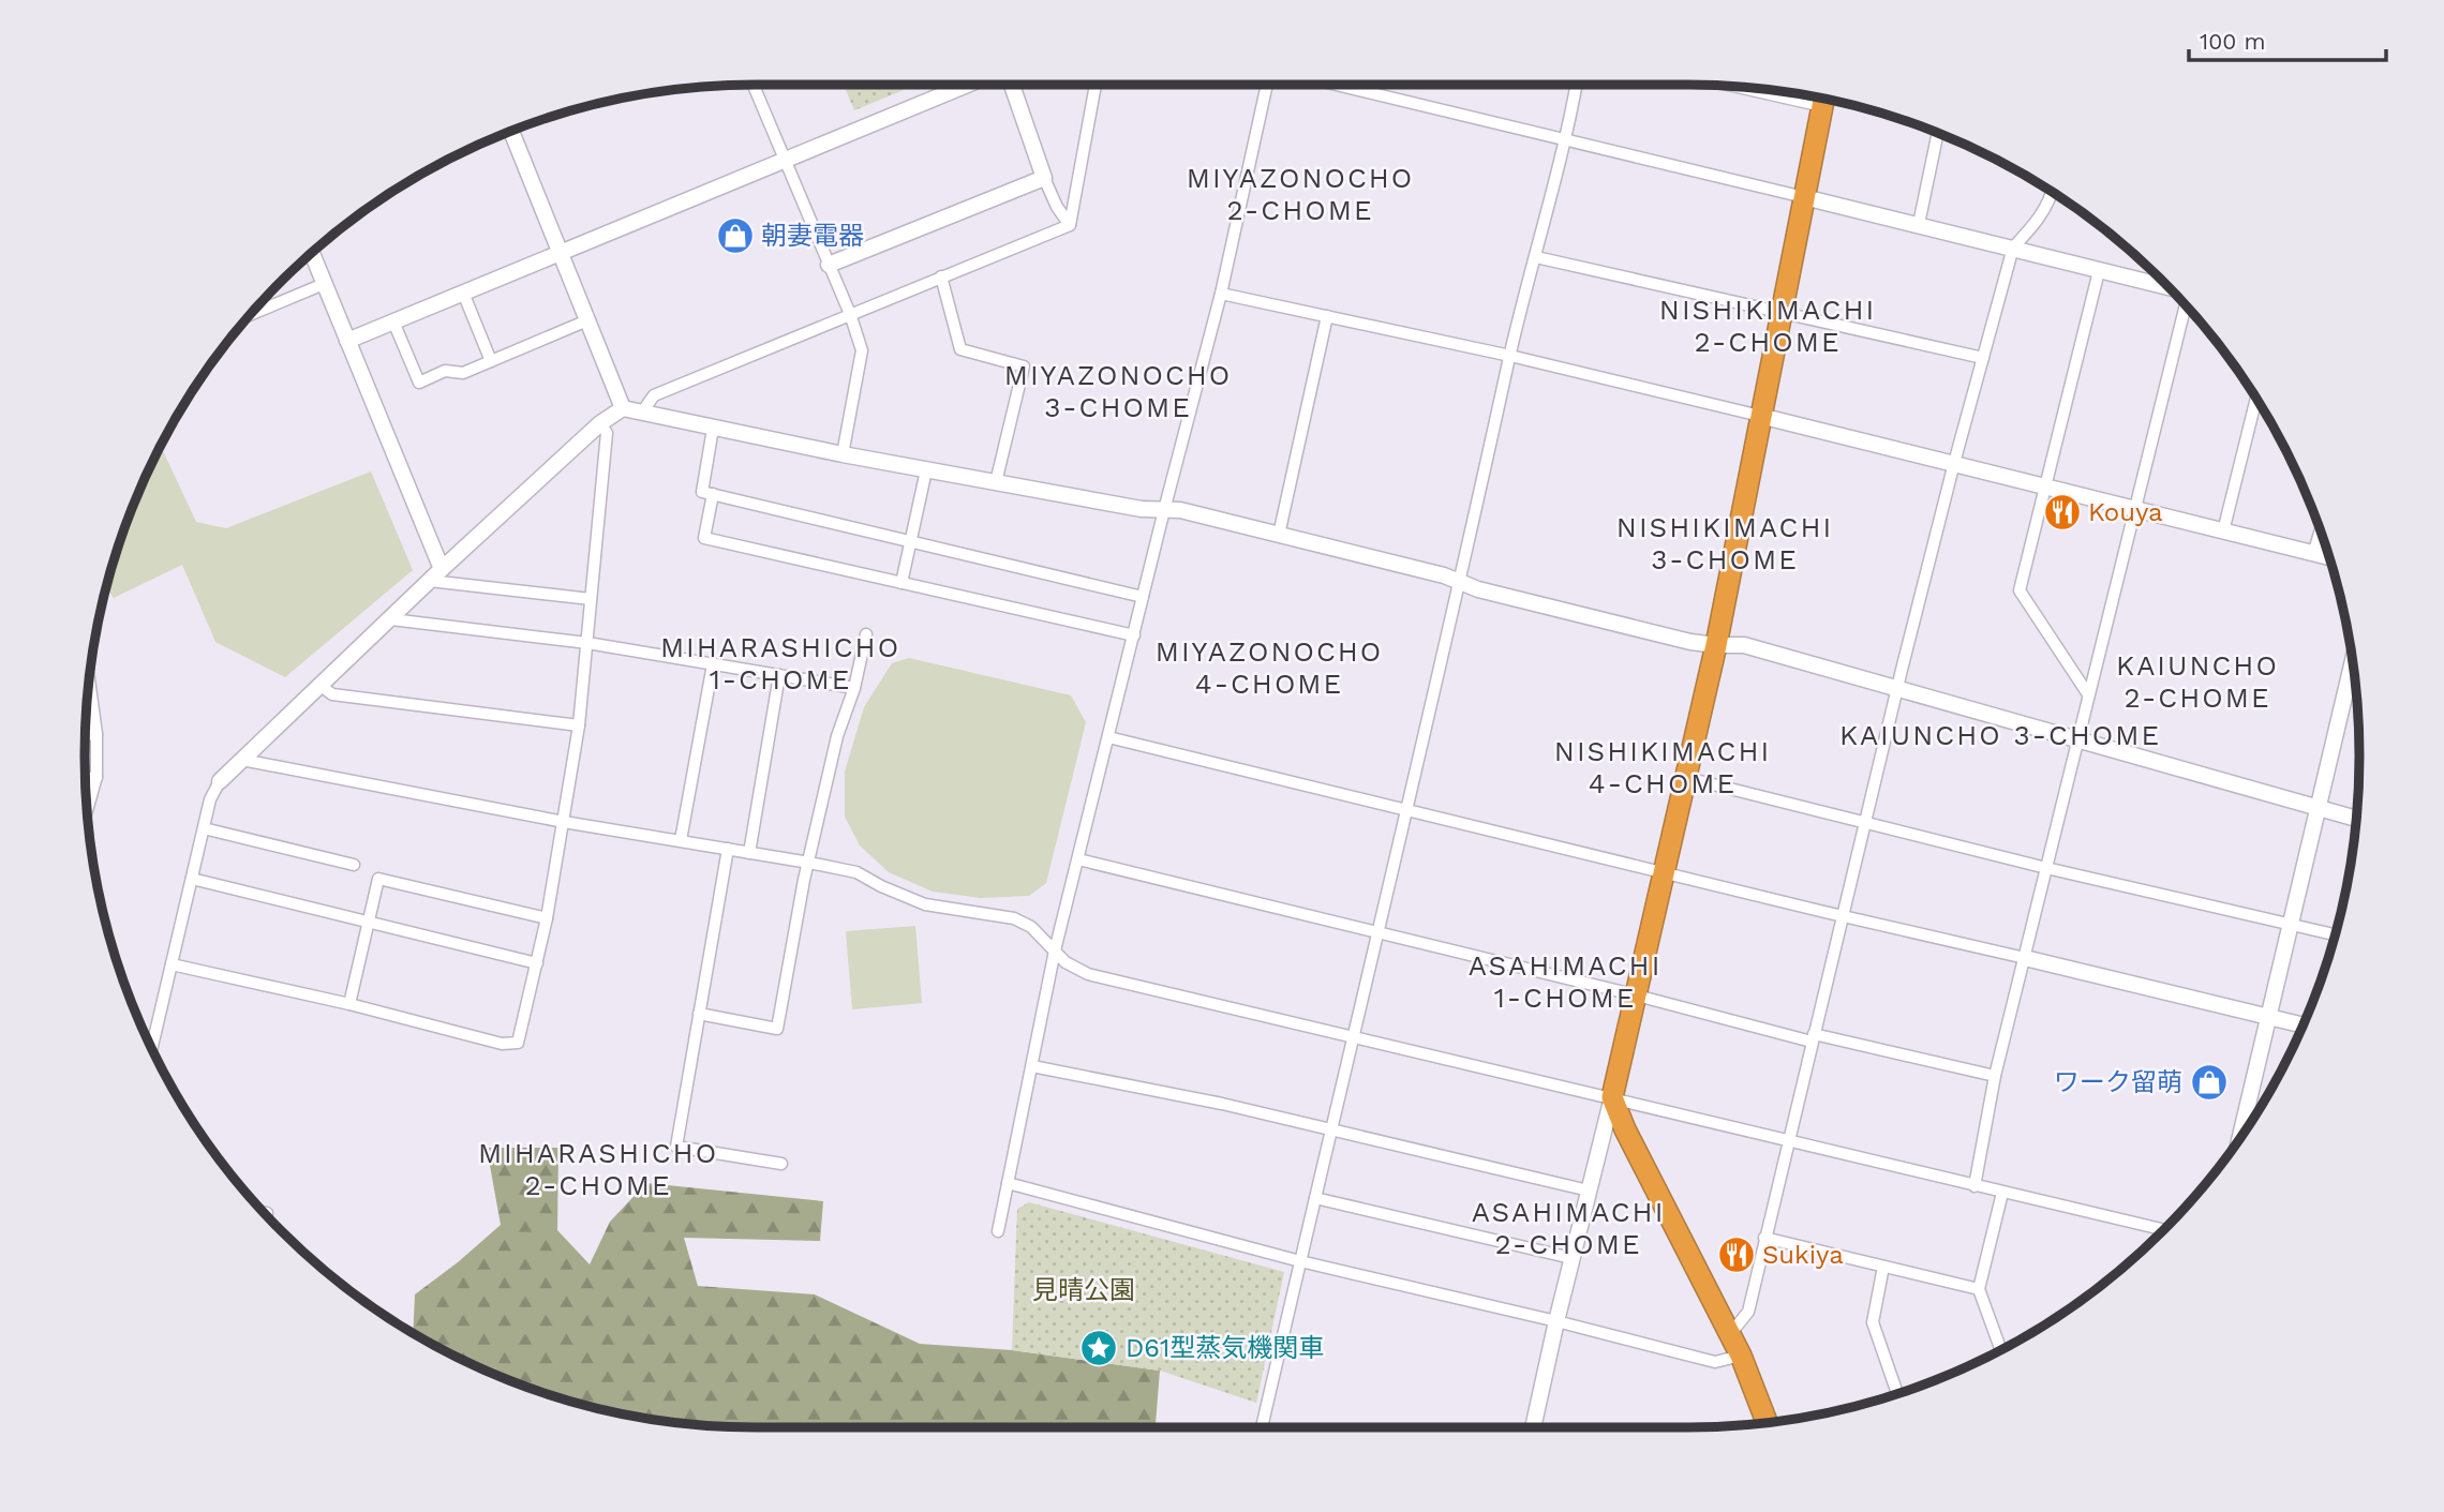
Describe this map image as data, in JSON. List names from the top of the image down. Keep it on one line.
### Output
{"districts":["MIYAZONOCHO 2-CHOME","NISHIKIMACHI 2-CHOME","MIYAZONOCHO 3-CHOME","NISHIKIMACHI 3-CHOME","MIHARASHICHO 1-CHOME","MIYAZONOCHO 4-CHOME","KAIUNCHO 2-CHOME","KAIUNCHO 3-CHOME","NISHIKIMACHI 4-CHOME","ASAHIMACHI 1-CHOME","MIHARASHICHO 2-CHOME","ASAHIMACHI 2-CHOME"],"parks":["見晴公園"],"places":{"shop":["朝妻電器","ワーク留萌"],"restaurant":["Kouya","Sukiya"],"place":["D61型蒸気機関車"]},"scale_bar":"100 m"}
